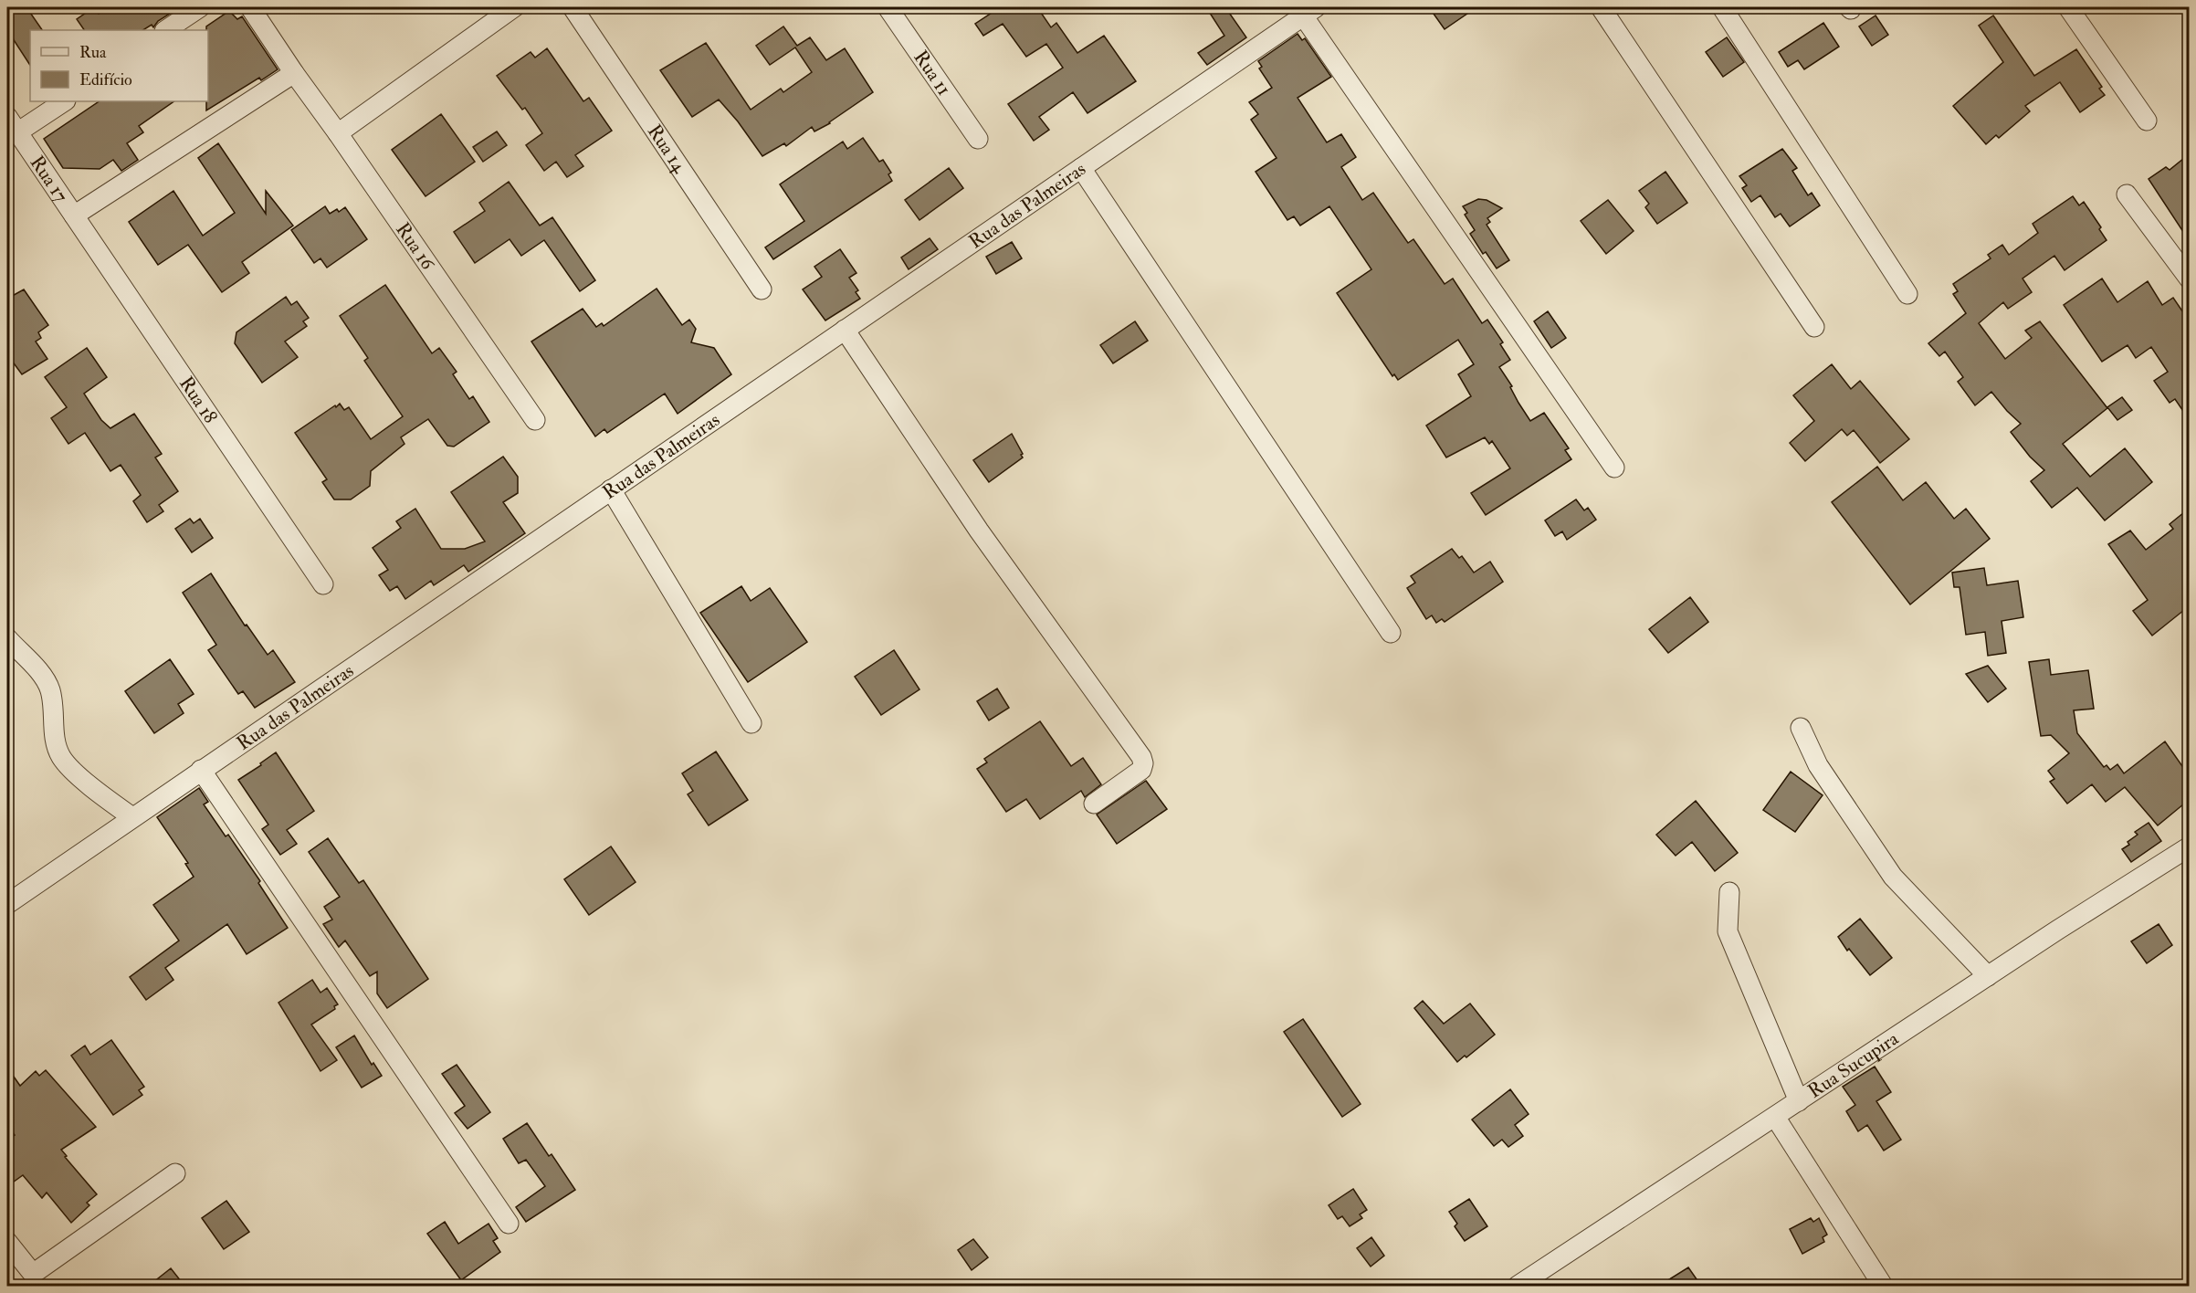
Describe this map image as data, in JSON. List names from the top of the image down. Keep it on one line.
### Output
{"streets":{"street":["Rua 11","Rua 14","Rua 17","Rua das Palmeiras","Rua 16","Rua 18","Rua Sucupira"]},"crossings":[["Rua 17","Rua 18"]],"legend":["Rua","Edifício"]}
